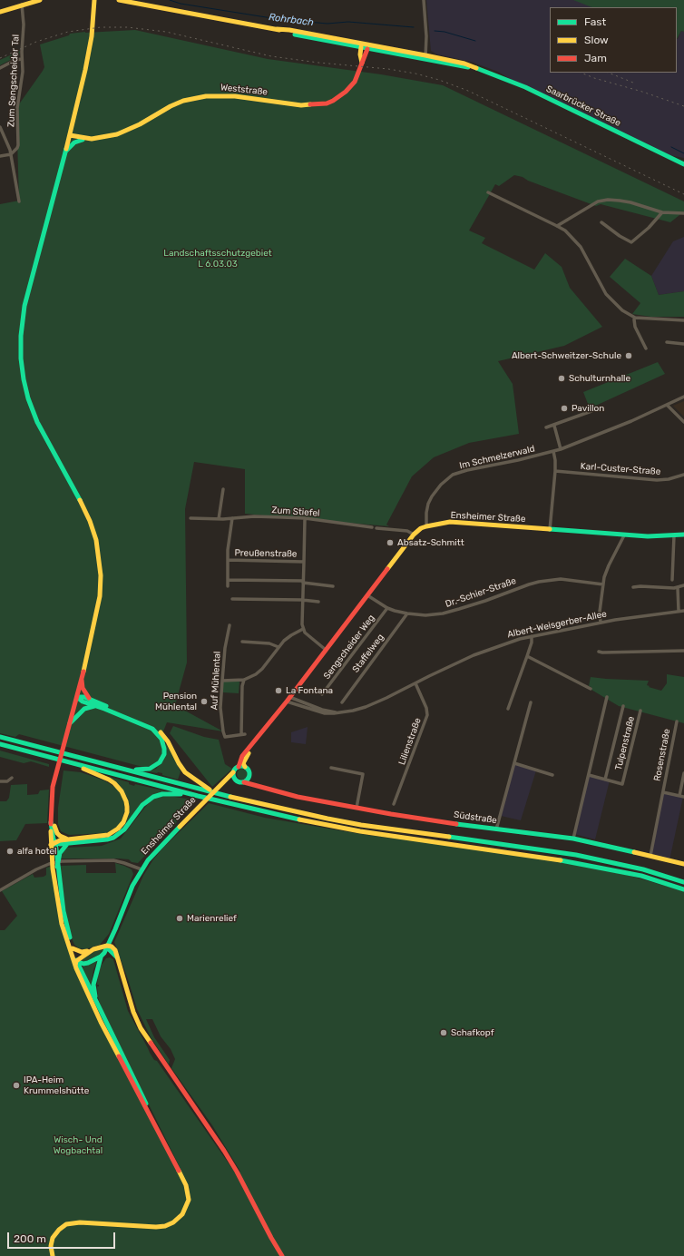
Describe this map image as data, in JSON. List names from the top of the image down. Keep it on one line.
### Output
{"streets":{"main road":["Weststraße","Saarbrücker Straße","Ensheimer Straße","Südstraße"],"street":["Zum Sengscheider Tal","Im Schmelzerwald","Karl-Custer-Straße","Zum Stiefel","Preußenstraße","Dr.-Schier-Straße","Albert-Weisgerber-Allee","Sengscheider Weg","Staffelweg","Auf Mühlental","Lilienstraße","Tulpenstraße","Rosenstraße"]},"crossings":[["Weststraße","Saarbrücker Straße"],["Im Schmelzerwald","Ensheimer Straße"],["Zum Stiefel","Preußenstraße"],["Ensheimer Straße","Dr.-Schier-Straße"],["Ensheimer Straße","Albert-Weisgerber-Allee"],["Ensheimer Straße","Südstraße"],["Dr.-Schier-Straße","Sengscheider Weg"],["Dr.-Schier-Straße","Staffelweg"],["Albert-Weisgerber-Allee","Lilienstraße"],["Rosenstraße","Südstraße"]],"water":["Rohrbach"],"parks":["Landschaftsschutzgebiet L 6.03.03","Wisch- Und Wogbachtal"],"places":["Albert-Schweitzer-Schule","Schulturnhalle","Pavillon","Absatz-Schmitt","La Fontana","Pension Mühlental","alfa hotel","Marienrelief","Schafkopf","IPA-Heim Krummelshütte"],"legend":["Fast","Slow","Jam"],"scale_bar":"200 m"}
